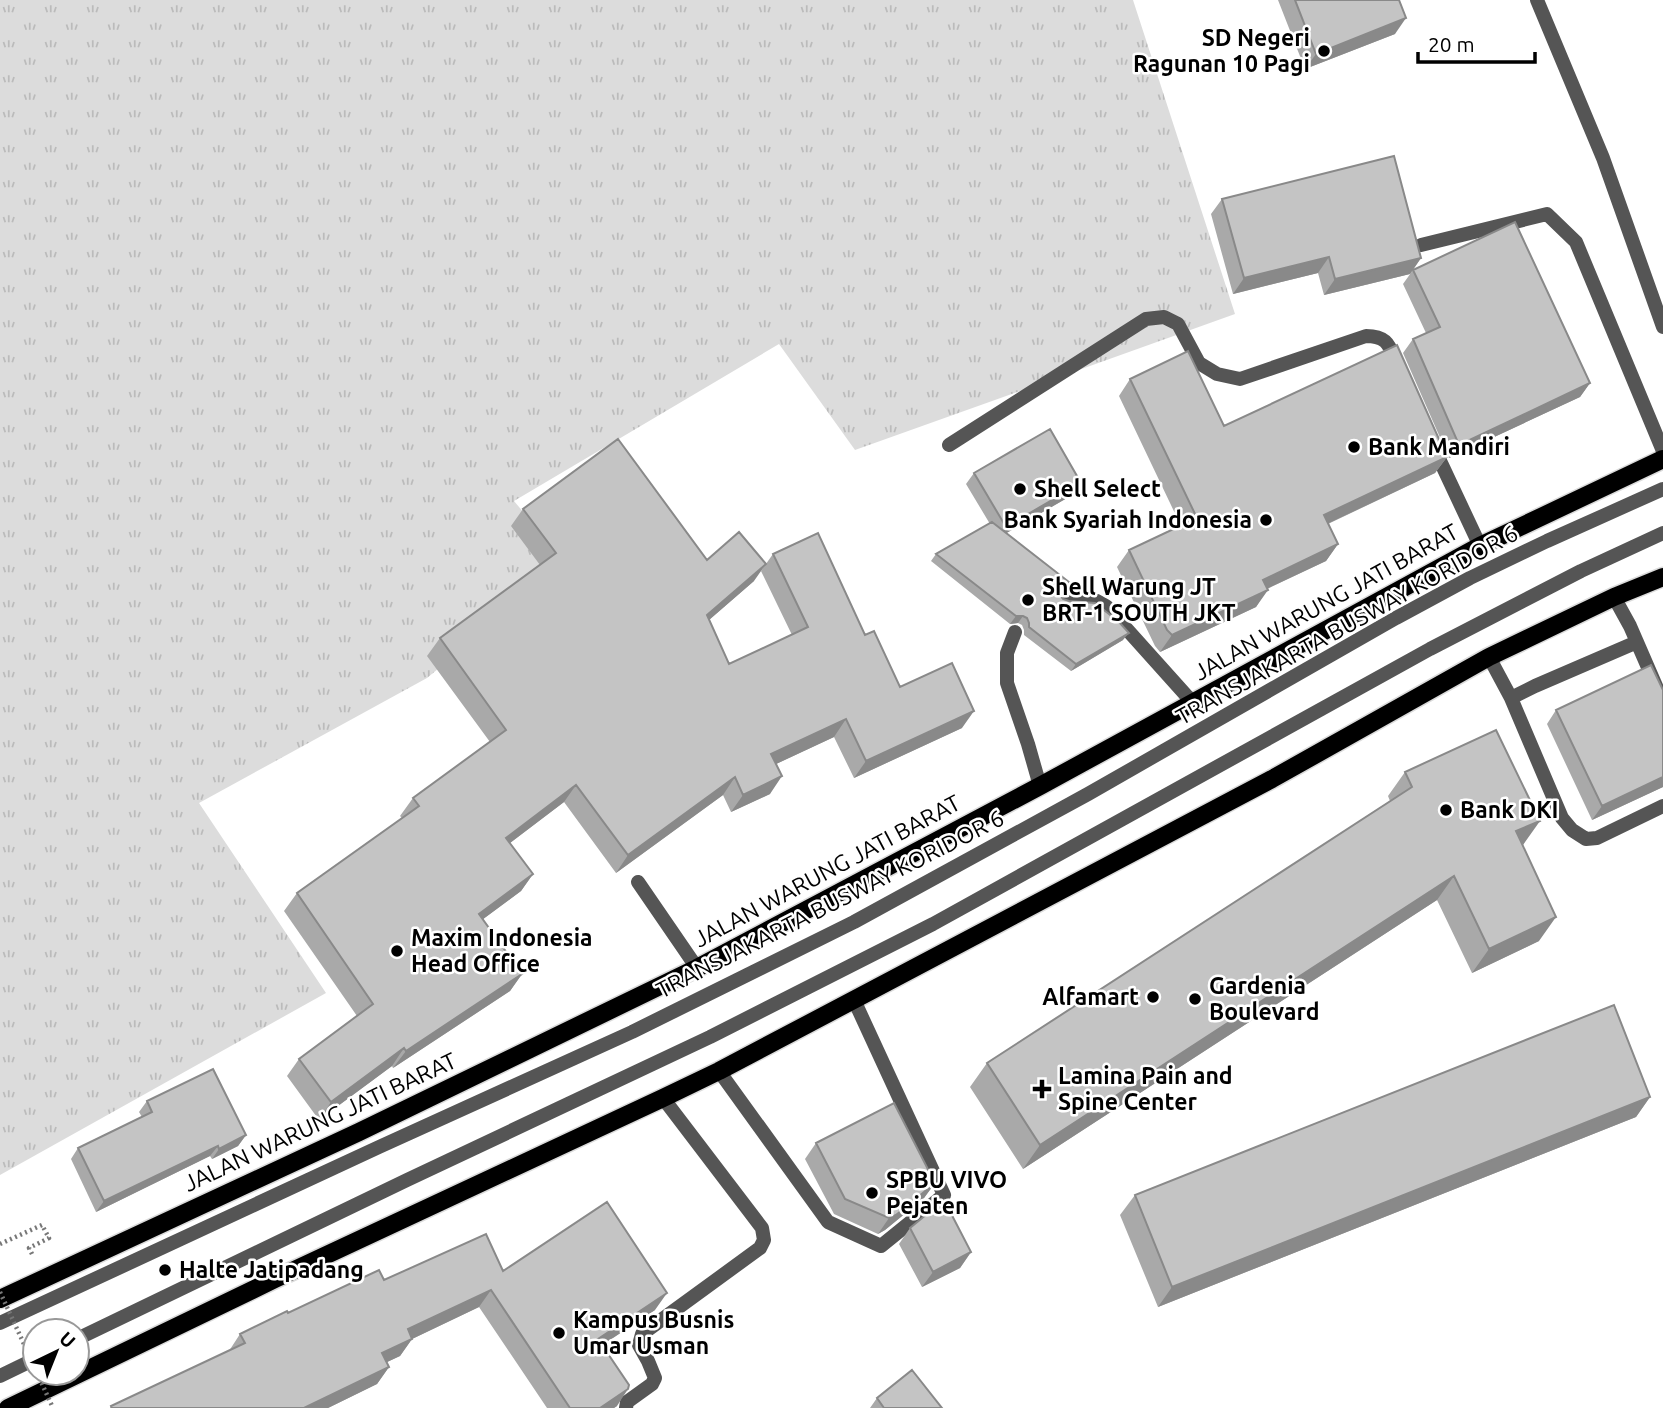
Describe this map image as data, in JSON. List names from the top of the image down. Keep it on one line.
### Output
{"streets":{"main road":["JALAN WARUNG JATI BARAT"],"street":["TRANSJAKARTA BUSWAY KORIDOR 6"]},"places":{"other":["SD Negeri Ragunan 10 Pagi","Bank Mandiri","Shell Select","Bank Syariah Indonesia","Shell Warung JT BRT-1 SOUTH JKT","Bank DKI","Maxim Indonesia Head Office","Alfamart","Gardenia Boulevard","SPBU VIVO Pejaten","Halte Jatipadang","Kampus Busnis Umar Usman"],"health":["Lamina Pain and Spine Center"]},"scale_bar":"20 m","north":"top right"}
